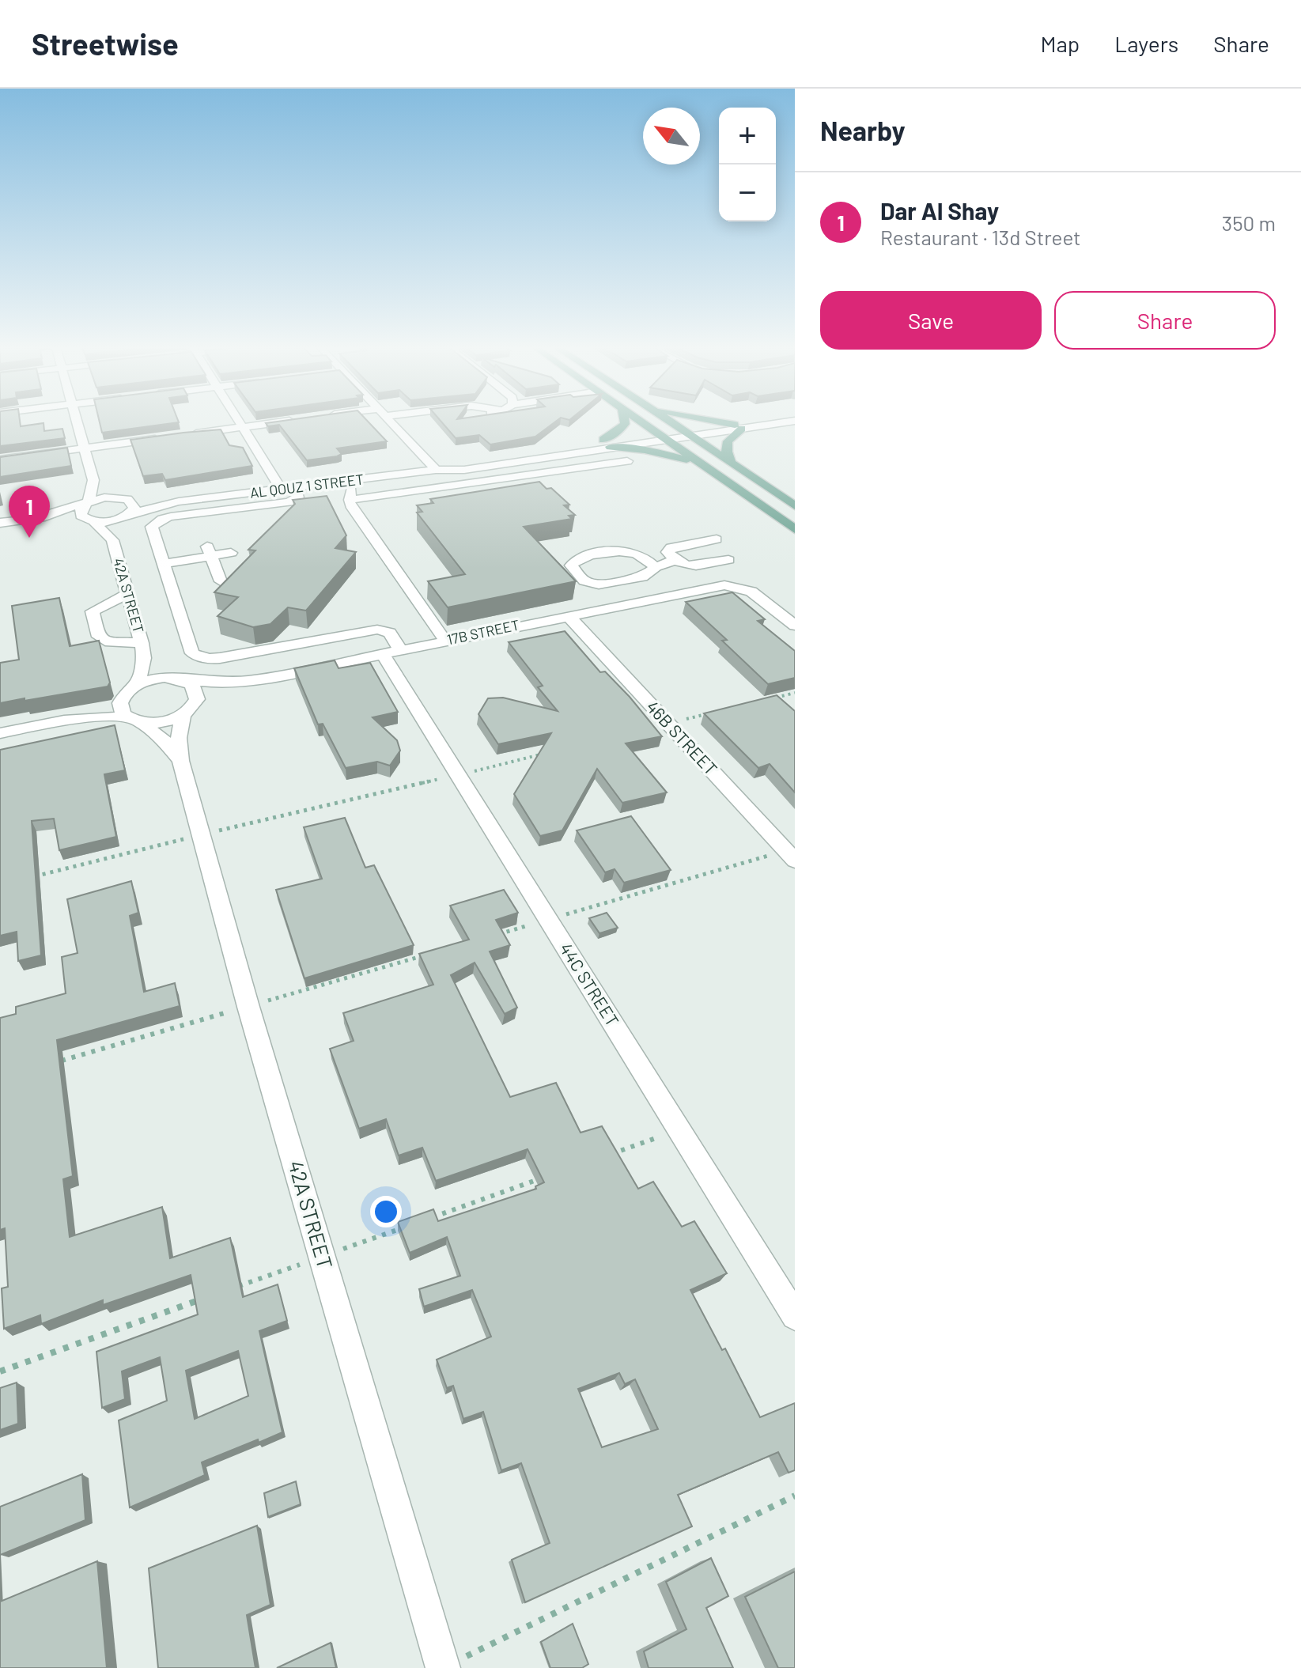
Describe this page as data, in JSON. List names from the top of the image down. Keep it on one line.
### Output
{"streets":{"street":["AL QOUZ 1 STREET","42A STREET","17B STREET","46B STREET","44C STREET"]},"crossings":[["AL QOUZ 1 STREET","42A STREET"],["42A STREET","17B STREET"],["17B STREET","46B STREET"],["17B STREET","44C STREET"]],"north":"top left","page":{"header":"Streetwise","nav":["Map","Layers","Share"],"heading":"Nearby","map_buttons":["+","−"],"list":[{"mark":"1","name":"Dar Al Shay","note":"Restaurant · 13d Street","value":"350 m"}],"buttons":["Save","Share"],"pins":"1"}}
